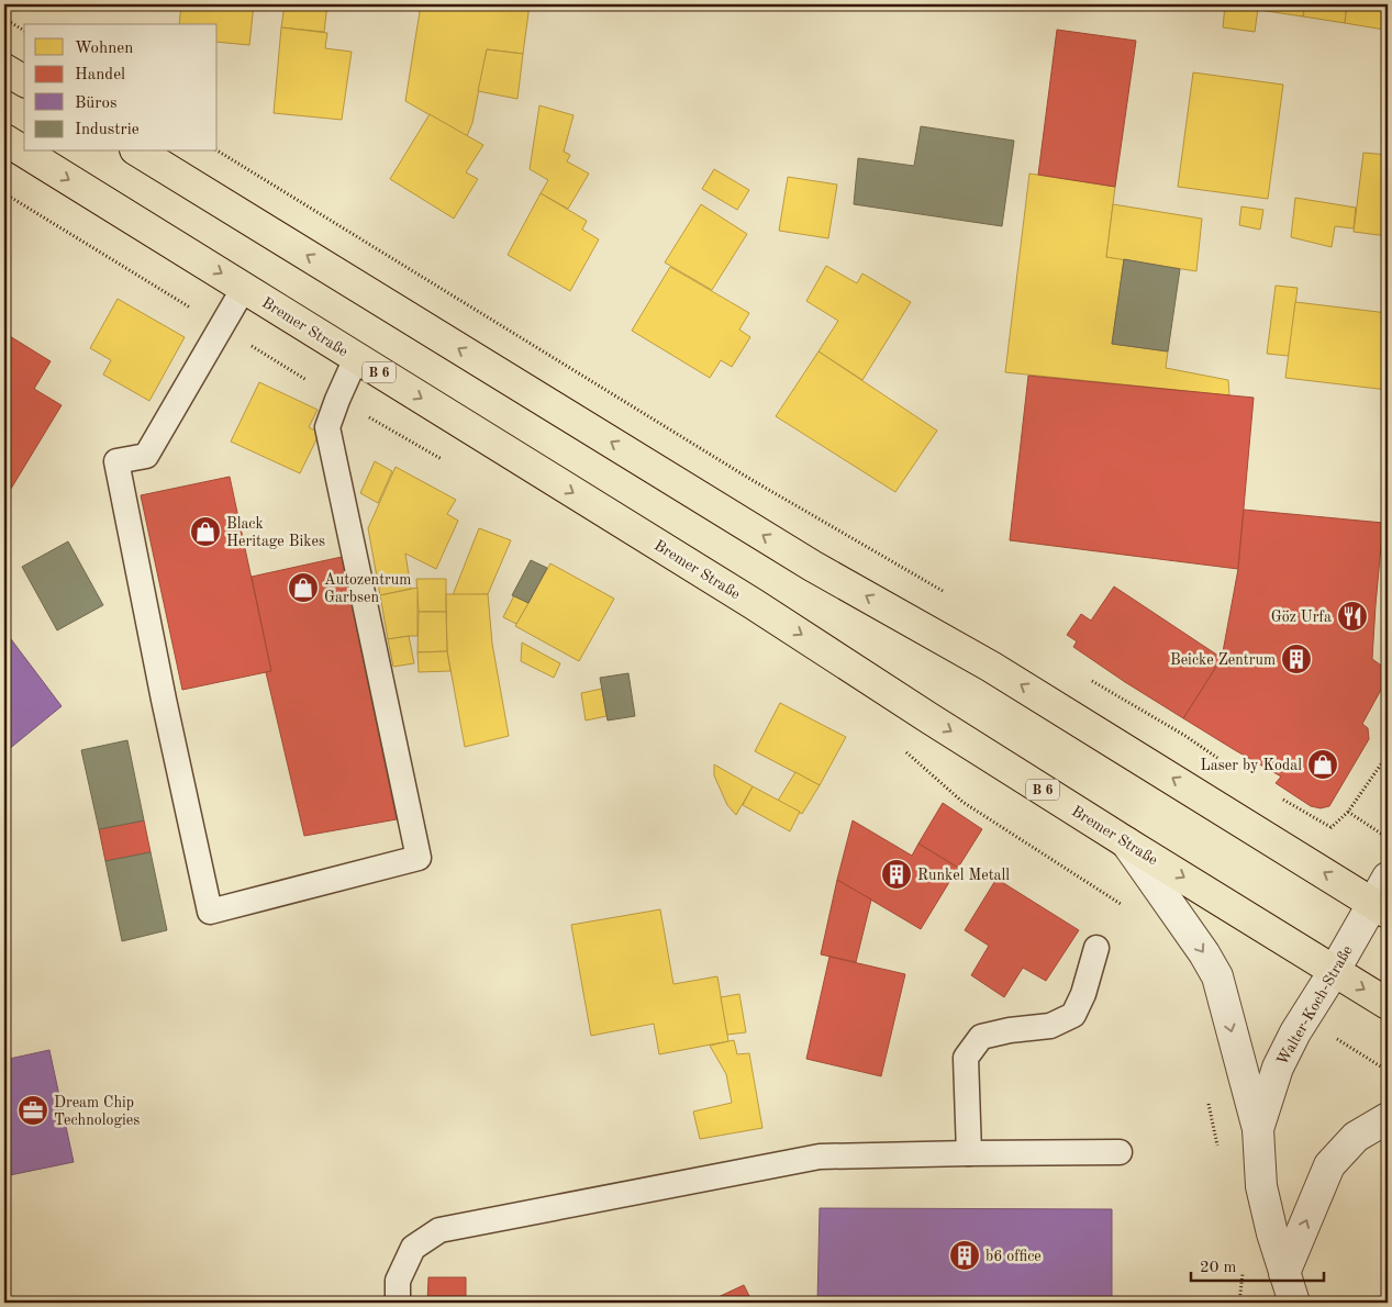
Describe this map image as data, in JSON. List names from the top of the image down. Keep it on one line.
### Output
{"streets":{"main road":["Bremer Straße","B 6"],"street":["Walter-Koch-Straße"]},"crossings":[["Bremer Straße","Walter-Koch-Straße"]],"places":{"shop":["Black Heritage Bikes","Autozentrum Garbsen","Laser by Kodal"],"restaurant":["Göz Urfa"],"building":["Beicke Zentrum","Runkel Metall","b6 office"],"office":["Dream Chip Technologies"]},"legend":["Wohnen","Handel","Büros","Industrie"],"scale_bar":"20 m"}
